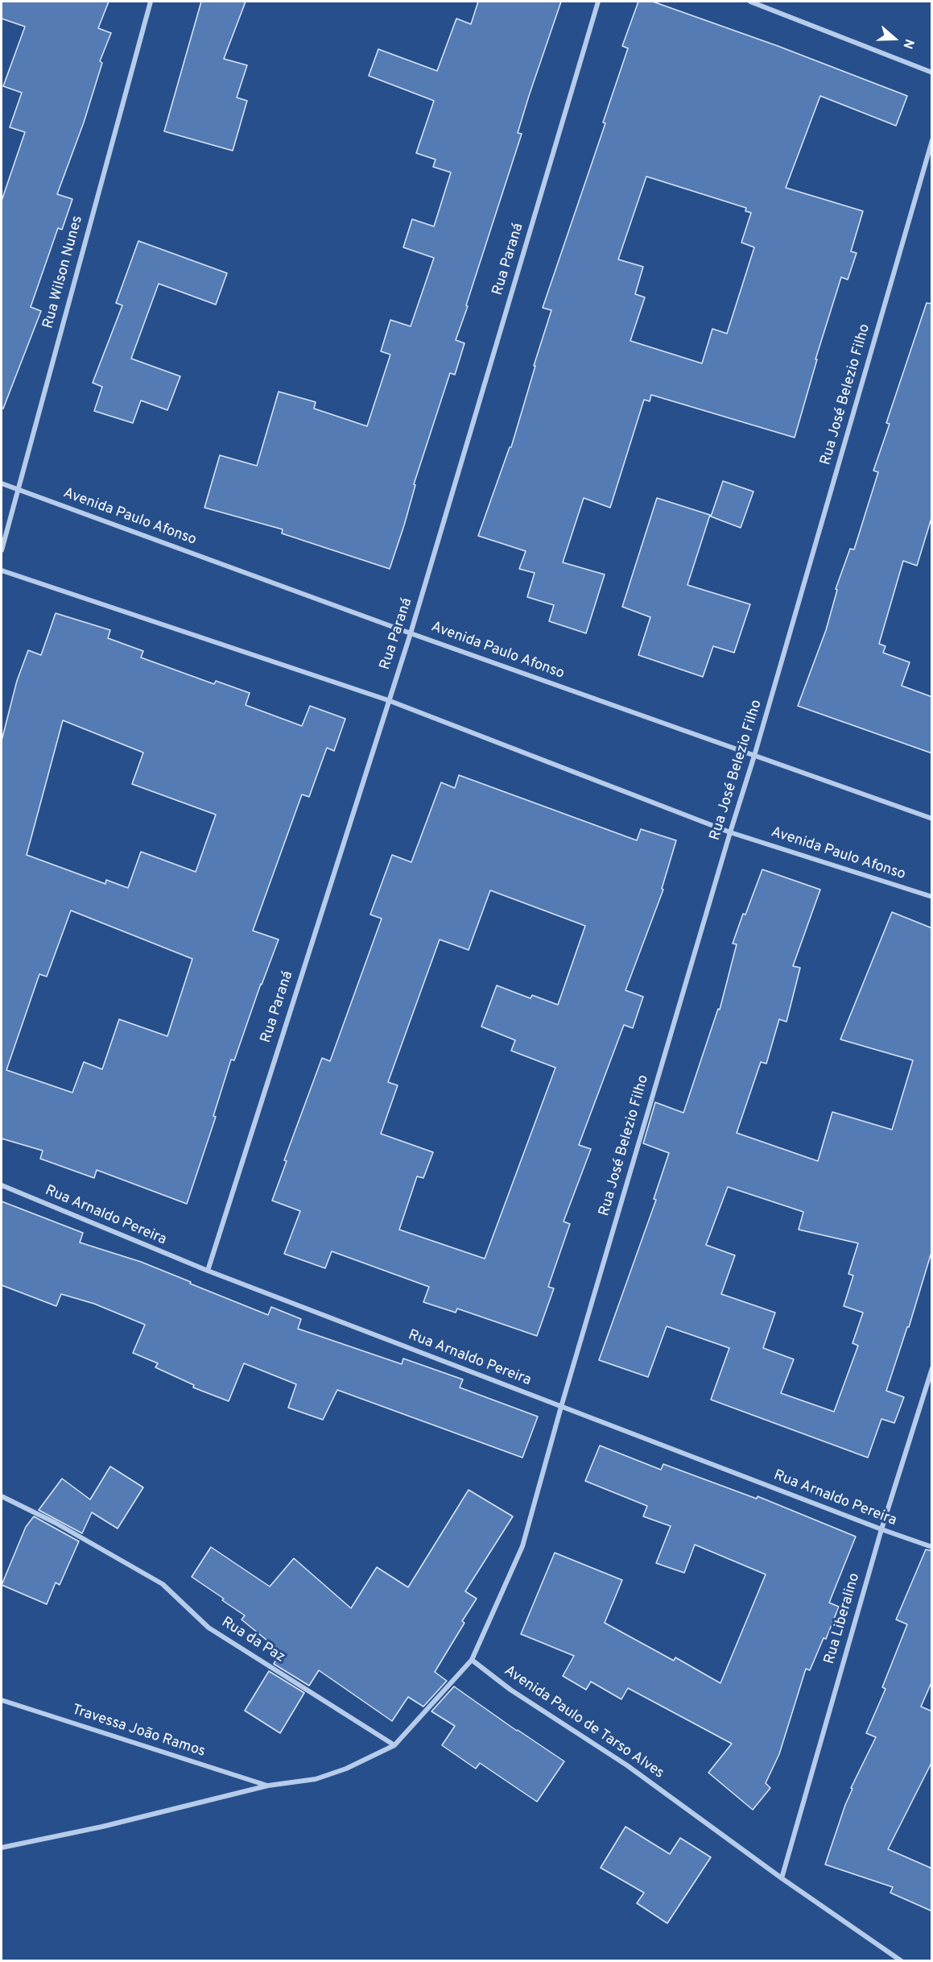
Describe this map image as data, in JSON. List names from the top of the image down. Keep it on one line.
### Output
{"streets":{"street":["Rua Paraná","Rua Wilson Nunes","Rua José Belezio Filho","Avenida Paulo Afonso","Rua Arnaldo Pereira","Rua Liberalino","Rua da Paz","Avenida Paulo de Tarso Alves","Travessa João Ramos"]},"crossings":[["Rua Paraná","Avenida Paulo Afonso"],["Rua Paraná","Rua Arnaldo Pereira"],["Rua Wilson Nunes","Avenida Paulo Afonso"],["Rua José Belezio Filho","Avenida Paulo Afonso"],["Rua José Belezio Filho","Rua Arnaldo Pereira"],["Rua Arnaldo Pereira","Rua Liberalino"],["Rua Liberalino","Avenida Paulo de Tarso Alves"]],"north":"right"}
